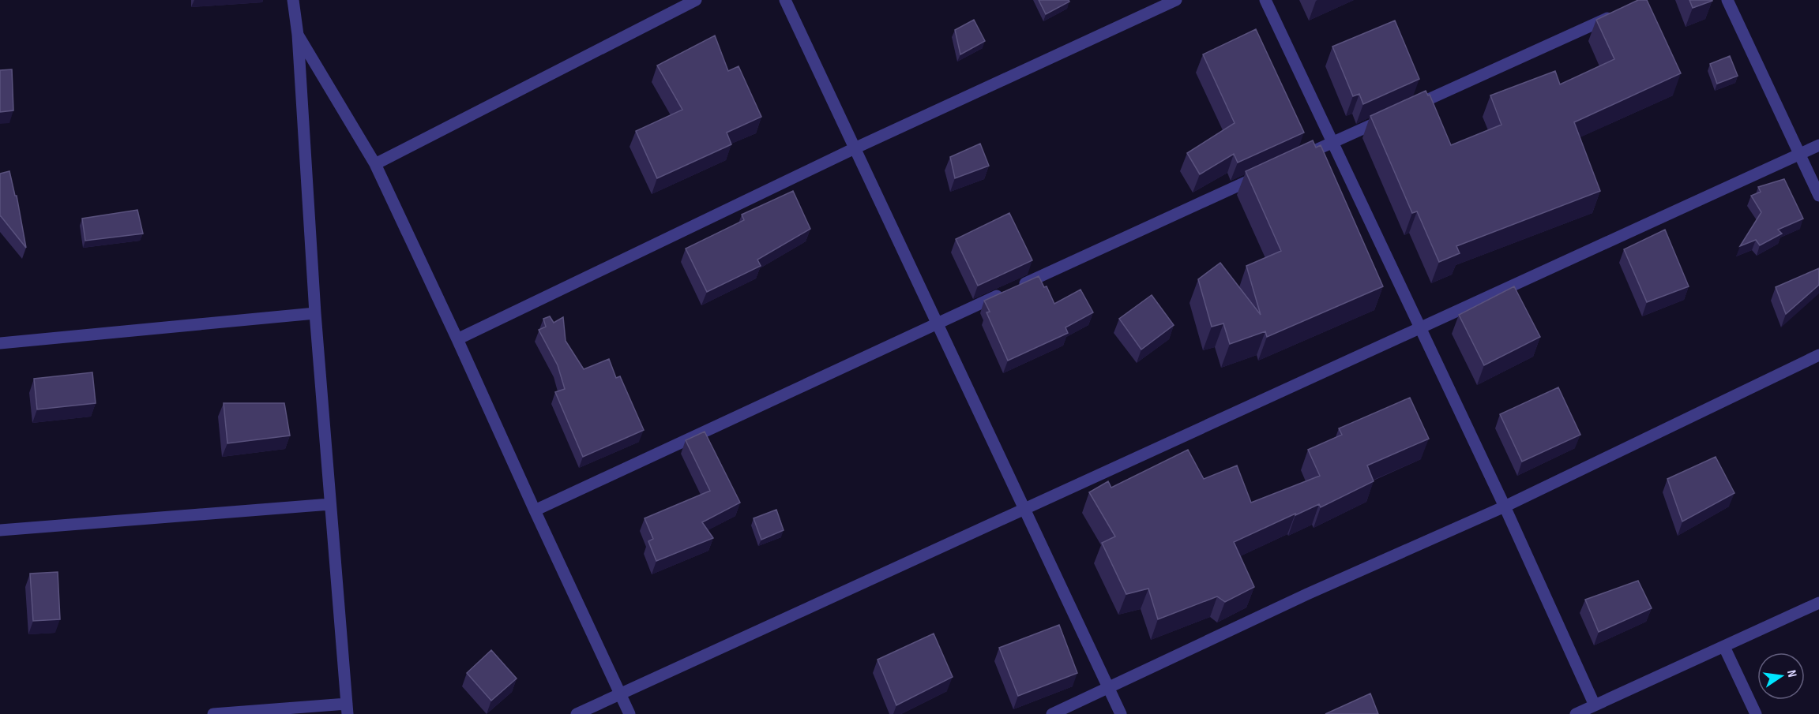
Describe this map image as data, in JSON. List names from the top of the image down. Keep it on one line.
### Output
{"north":"right"}
